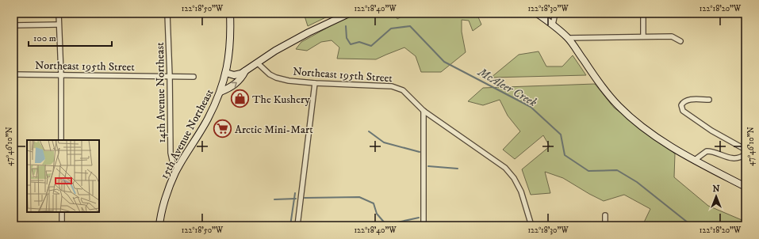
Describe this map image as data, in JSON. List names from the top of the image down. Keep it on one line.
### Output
{"streets":{"street":["Northeast 195th Street","14th Avenue Northeast","15th Avenue Northeast"]},"crossings":[["Northeast 195th Street","14th Avenue Northeast"],["14th Avenue Northeast","15th Avenue Northeast"]],"water":["McAleer Creek"],"places":{"shop":["The Kushery"],"supermarket":["Arctic Mini-Mart"]},"scale_bar":"100 m","north":"top","coordinates":["122°18'50\"W","122°18'40\"W","122°18'30\"W","122°18'20\"W","47°46'10\"N"]}
